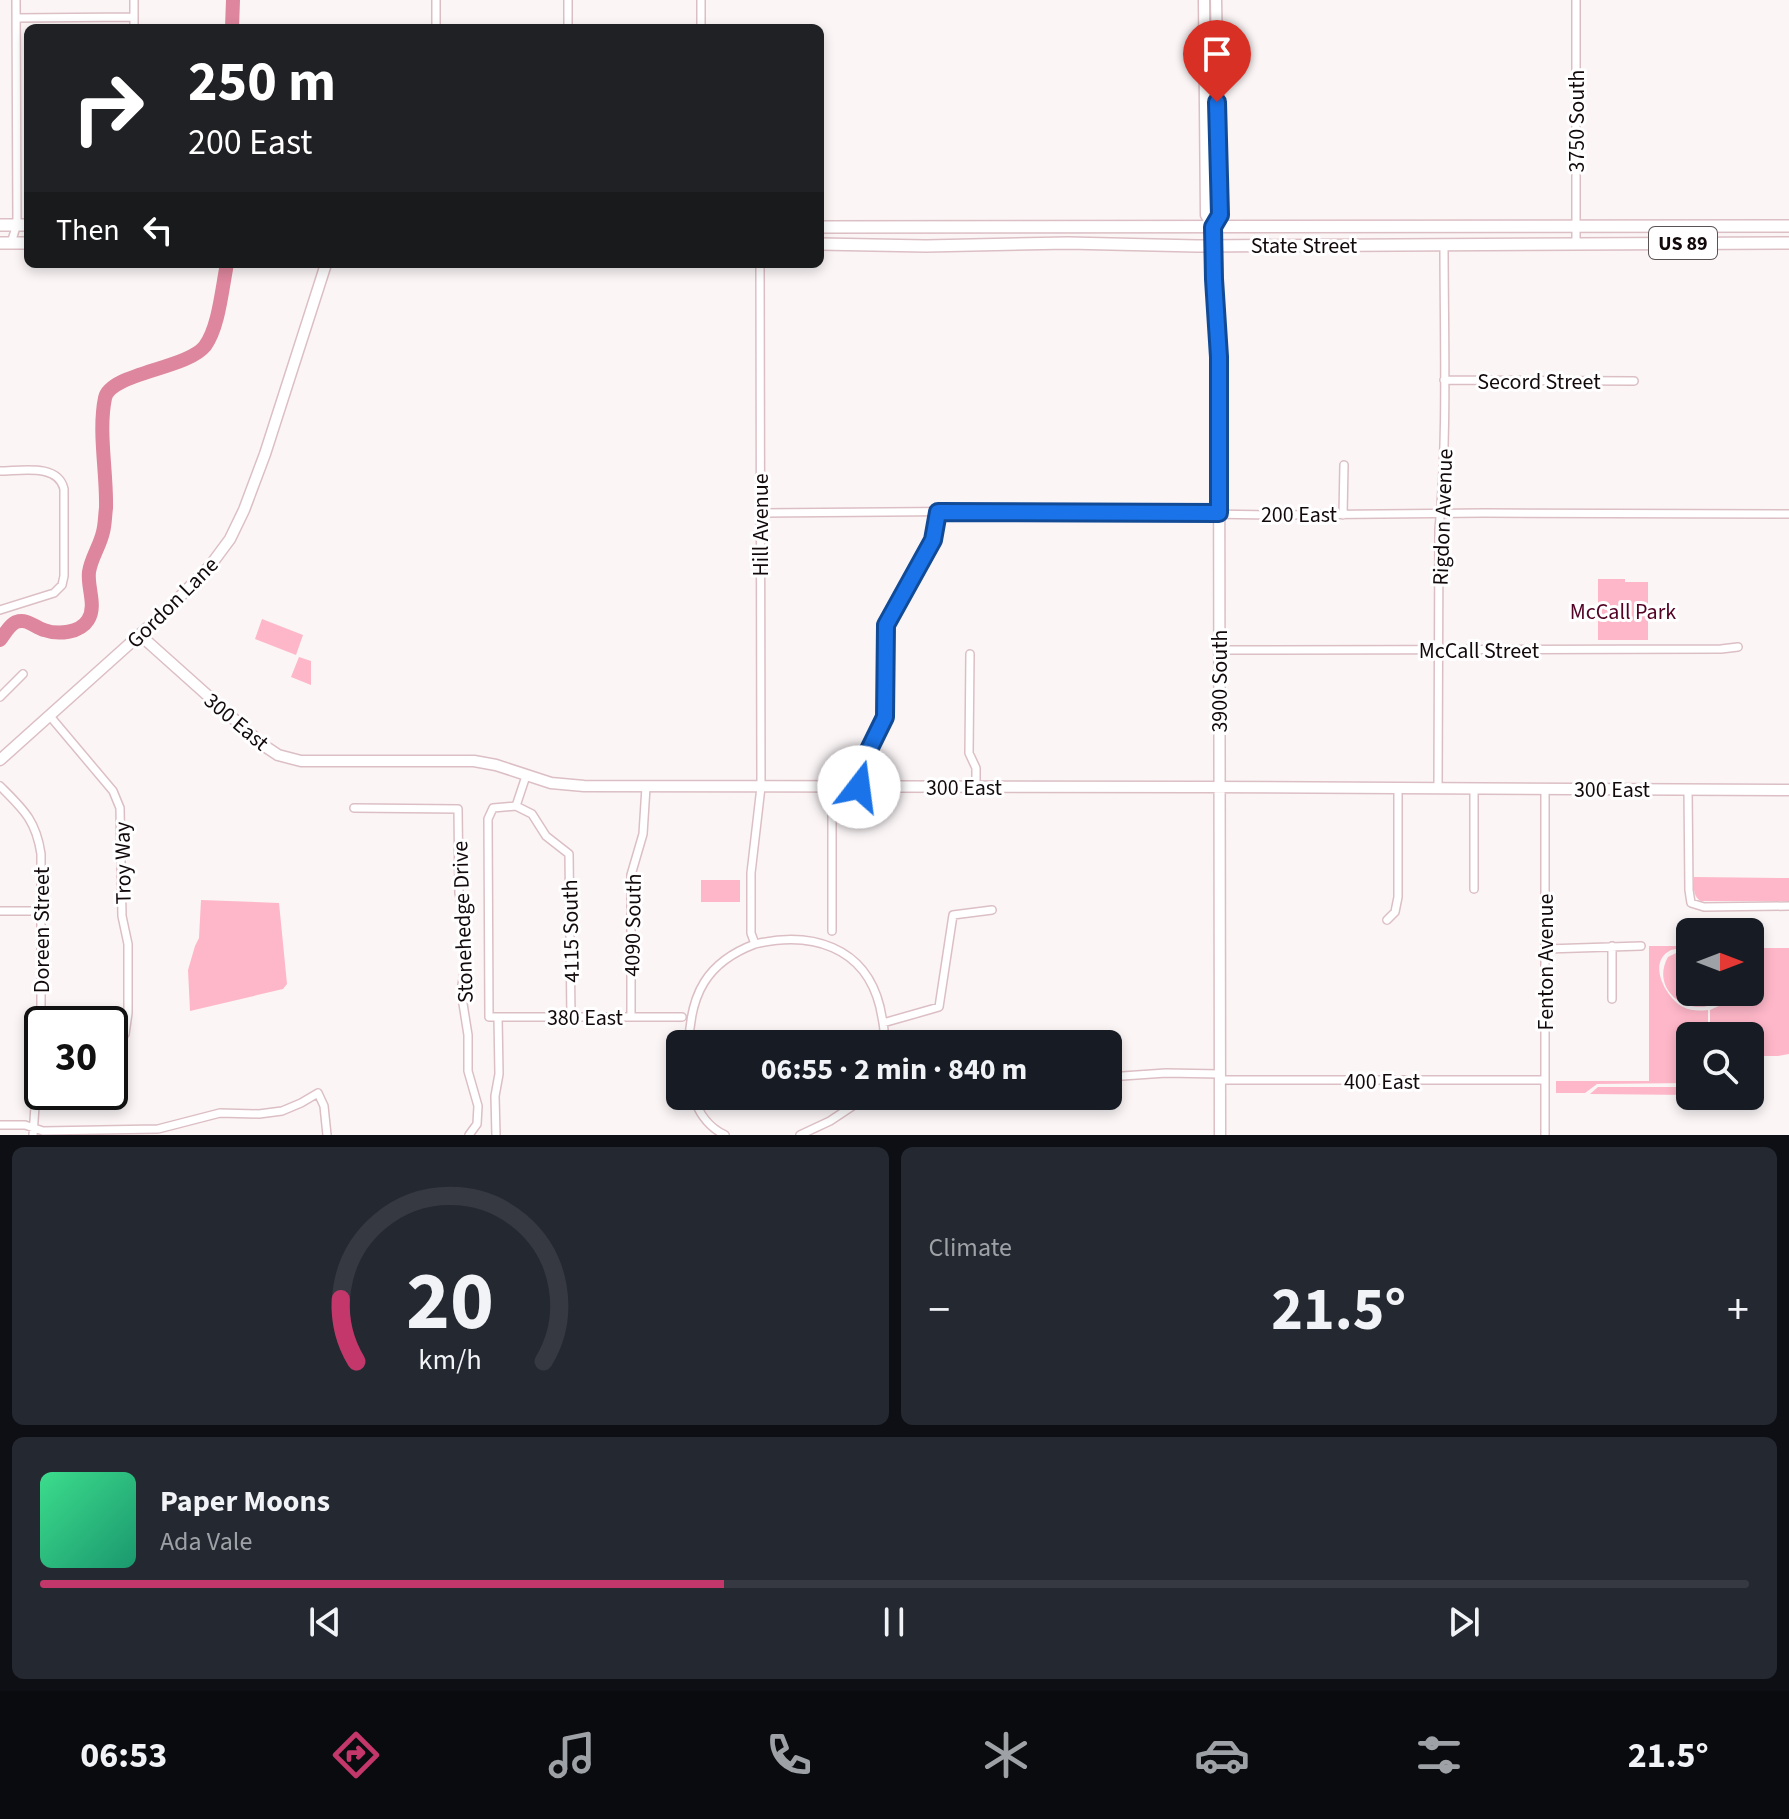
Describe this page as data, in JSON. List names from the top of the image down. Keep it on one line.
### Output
{"streets":{"main road":["US 89","State Street"],"street":["3750 South","Secord Street","200 East","Rigdon Avenue","Hill Avenue","Gordon Lane","McCall Street","3900 South","300 East","Troy Way","Stonehedge Drive","4090 South","Doreen Street","4115 South","Fenton Avenue","380 East","400 East"]},"crossings":[["3750 South","State Street"],["State Street","Rigdon Avenue"],["State Street","3900 South"],["Secord Street","Rigdon Avenue"],["200 East","Rigdon Avenue"],["200 East","Hill Avenue"],["200 East","3900 South"],["Rigdon Avenue","McCall Street"],["Rigdon Avenue","300 East"],["Hill Avenue","300 East"],["Gordon Lane","300 East"],["Gordon Lane","Troy Way"],["McCall Street","3900 South"],["3900 South","300 East"],["3900 South","400 East"],["300 East","4090 South"],["300 East","Fenton Avenue"],["4090 South","380 East"],["4115 South","380 East"],["Fenton Avenue","400 East"]],"parks":["McCall Park"],"north":"right","page":{"turn":["250 m","200 East"],"then":"Then","limit":"30","trip":"06:55 · 2 min · 840 m","tile":"Climate","heat":["−","21.5°","+"],"song":["Paper Moons","Ada Vale"],"tabs":["06:53","21.5°"],"gauge":["20","km/h"]}}
